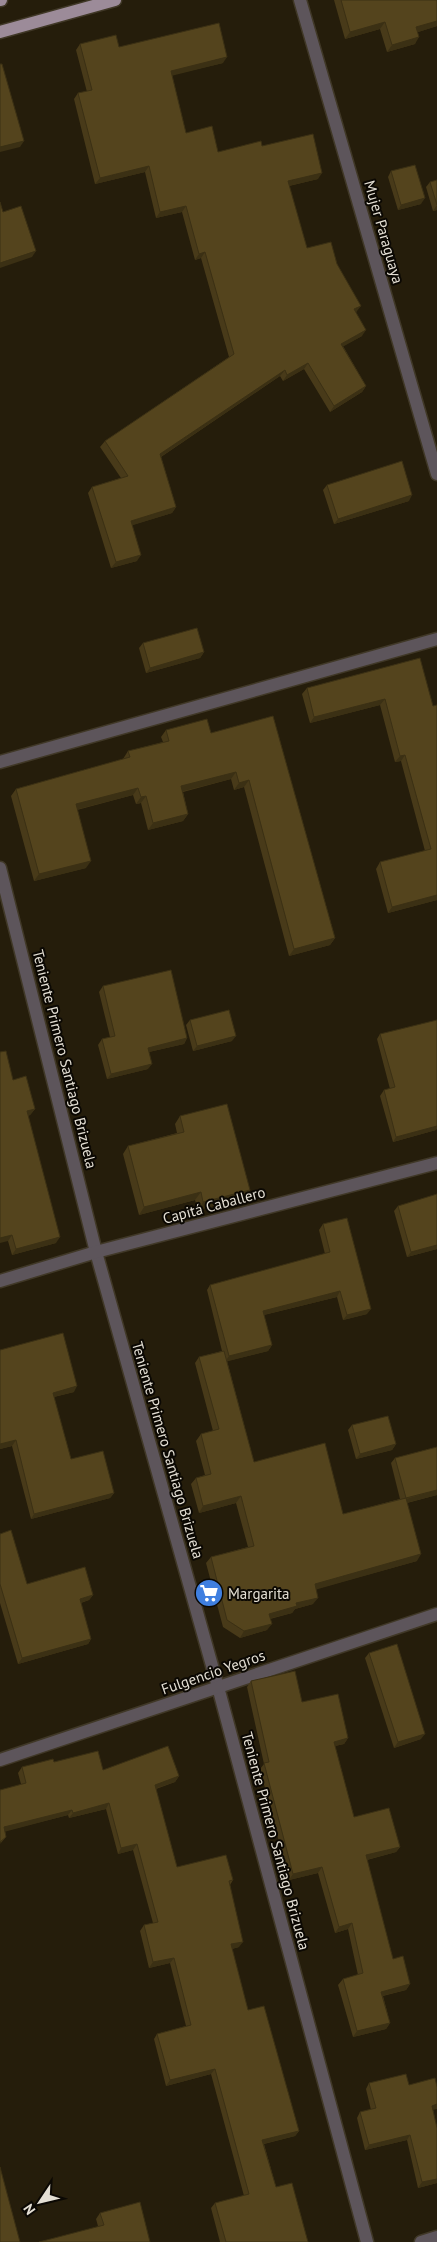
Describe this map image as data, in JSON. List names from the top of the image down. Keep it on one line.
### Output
{"streets":{"street":["Mujer Paraguaya","Teniente Primero Santiago Brizuela","Capitá Caballero","Fulgencio Yegros"]},"crossings":[["Teniente Primero Santiago Brizuela","Capitá Caballero"],["Teniente Primero Santiago Brizuela","Fulgencio Yegros"]],"places":{"supermarket":["Margarita"]},"north":"bottom left"}
